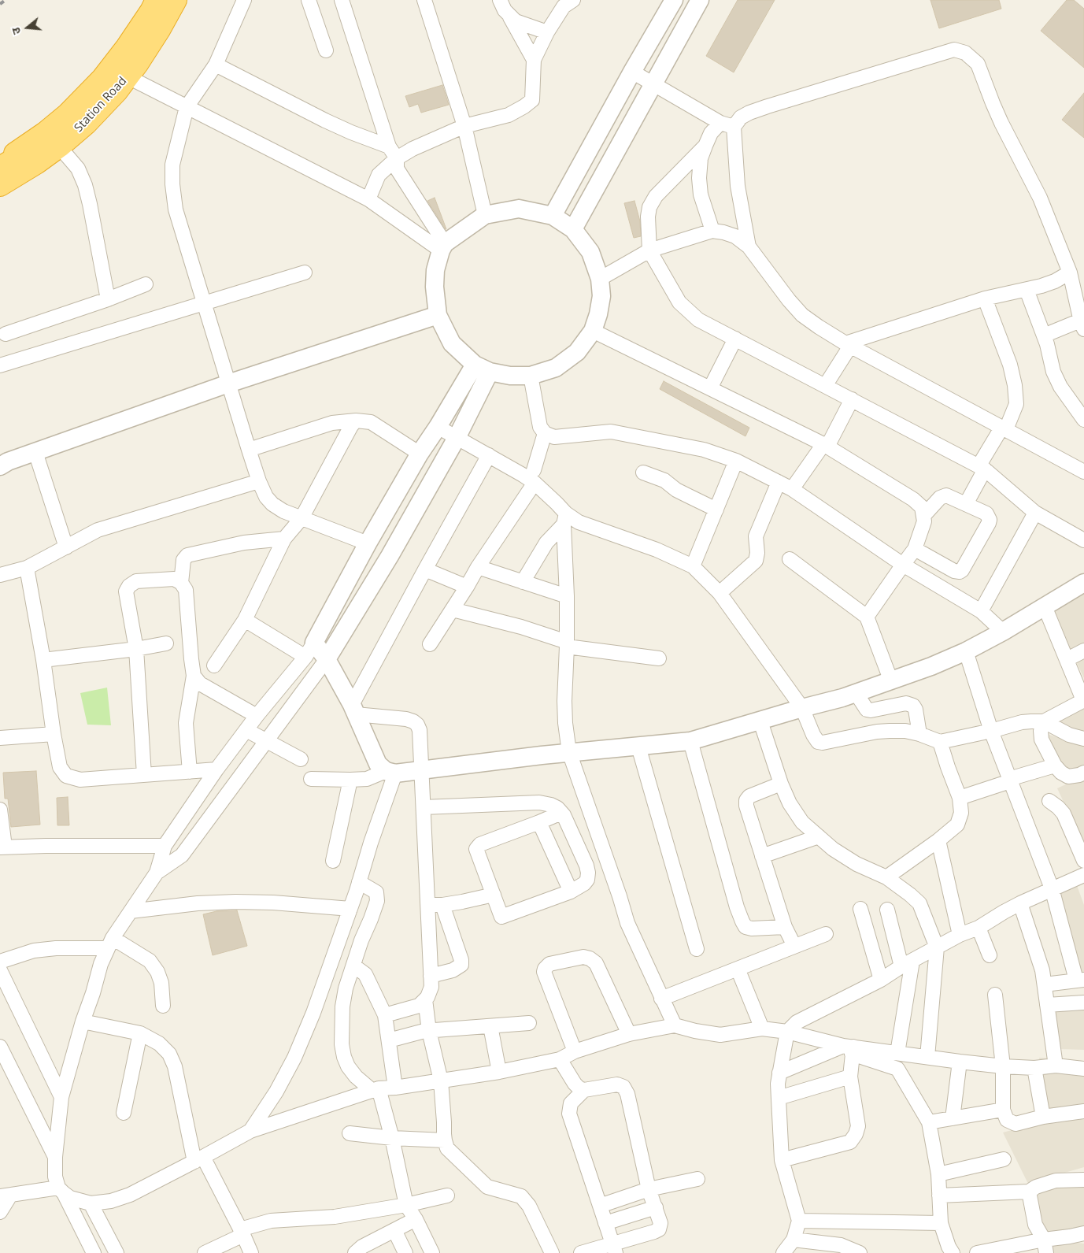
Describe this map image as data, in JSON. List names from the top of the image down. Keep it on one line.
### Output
{"streets":{"highway":["Station Road"]},"north":"left"}
